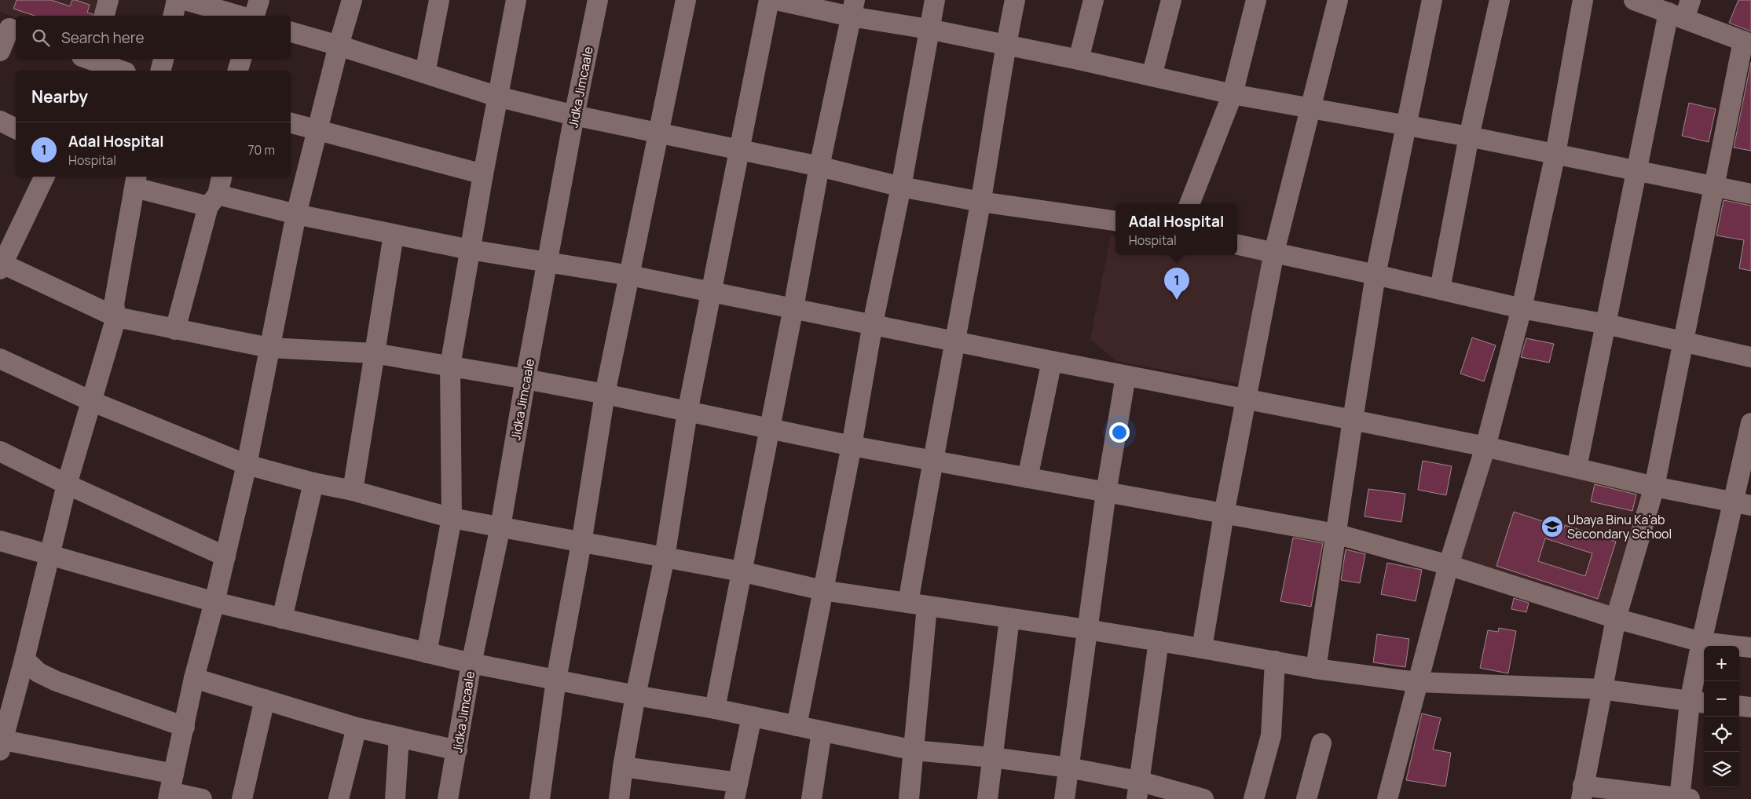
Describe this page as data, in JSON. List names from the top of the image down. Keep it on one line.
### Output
{"streets":{"street":["Jidka Jimcaale"]},"places":{"school or university":["Ubaya Binu Ka'ab Secondary School"]},"page":{"search":"Search here","heading":"Nearby","list":[{"mark":"1","name":"Adal Hospital","note":"Hospital","value":"70 m"}],"popup":["Adal Hospital","Hospital"],"pins":"1","map_buttons":["+","−"]}}
